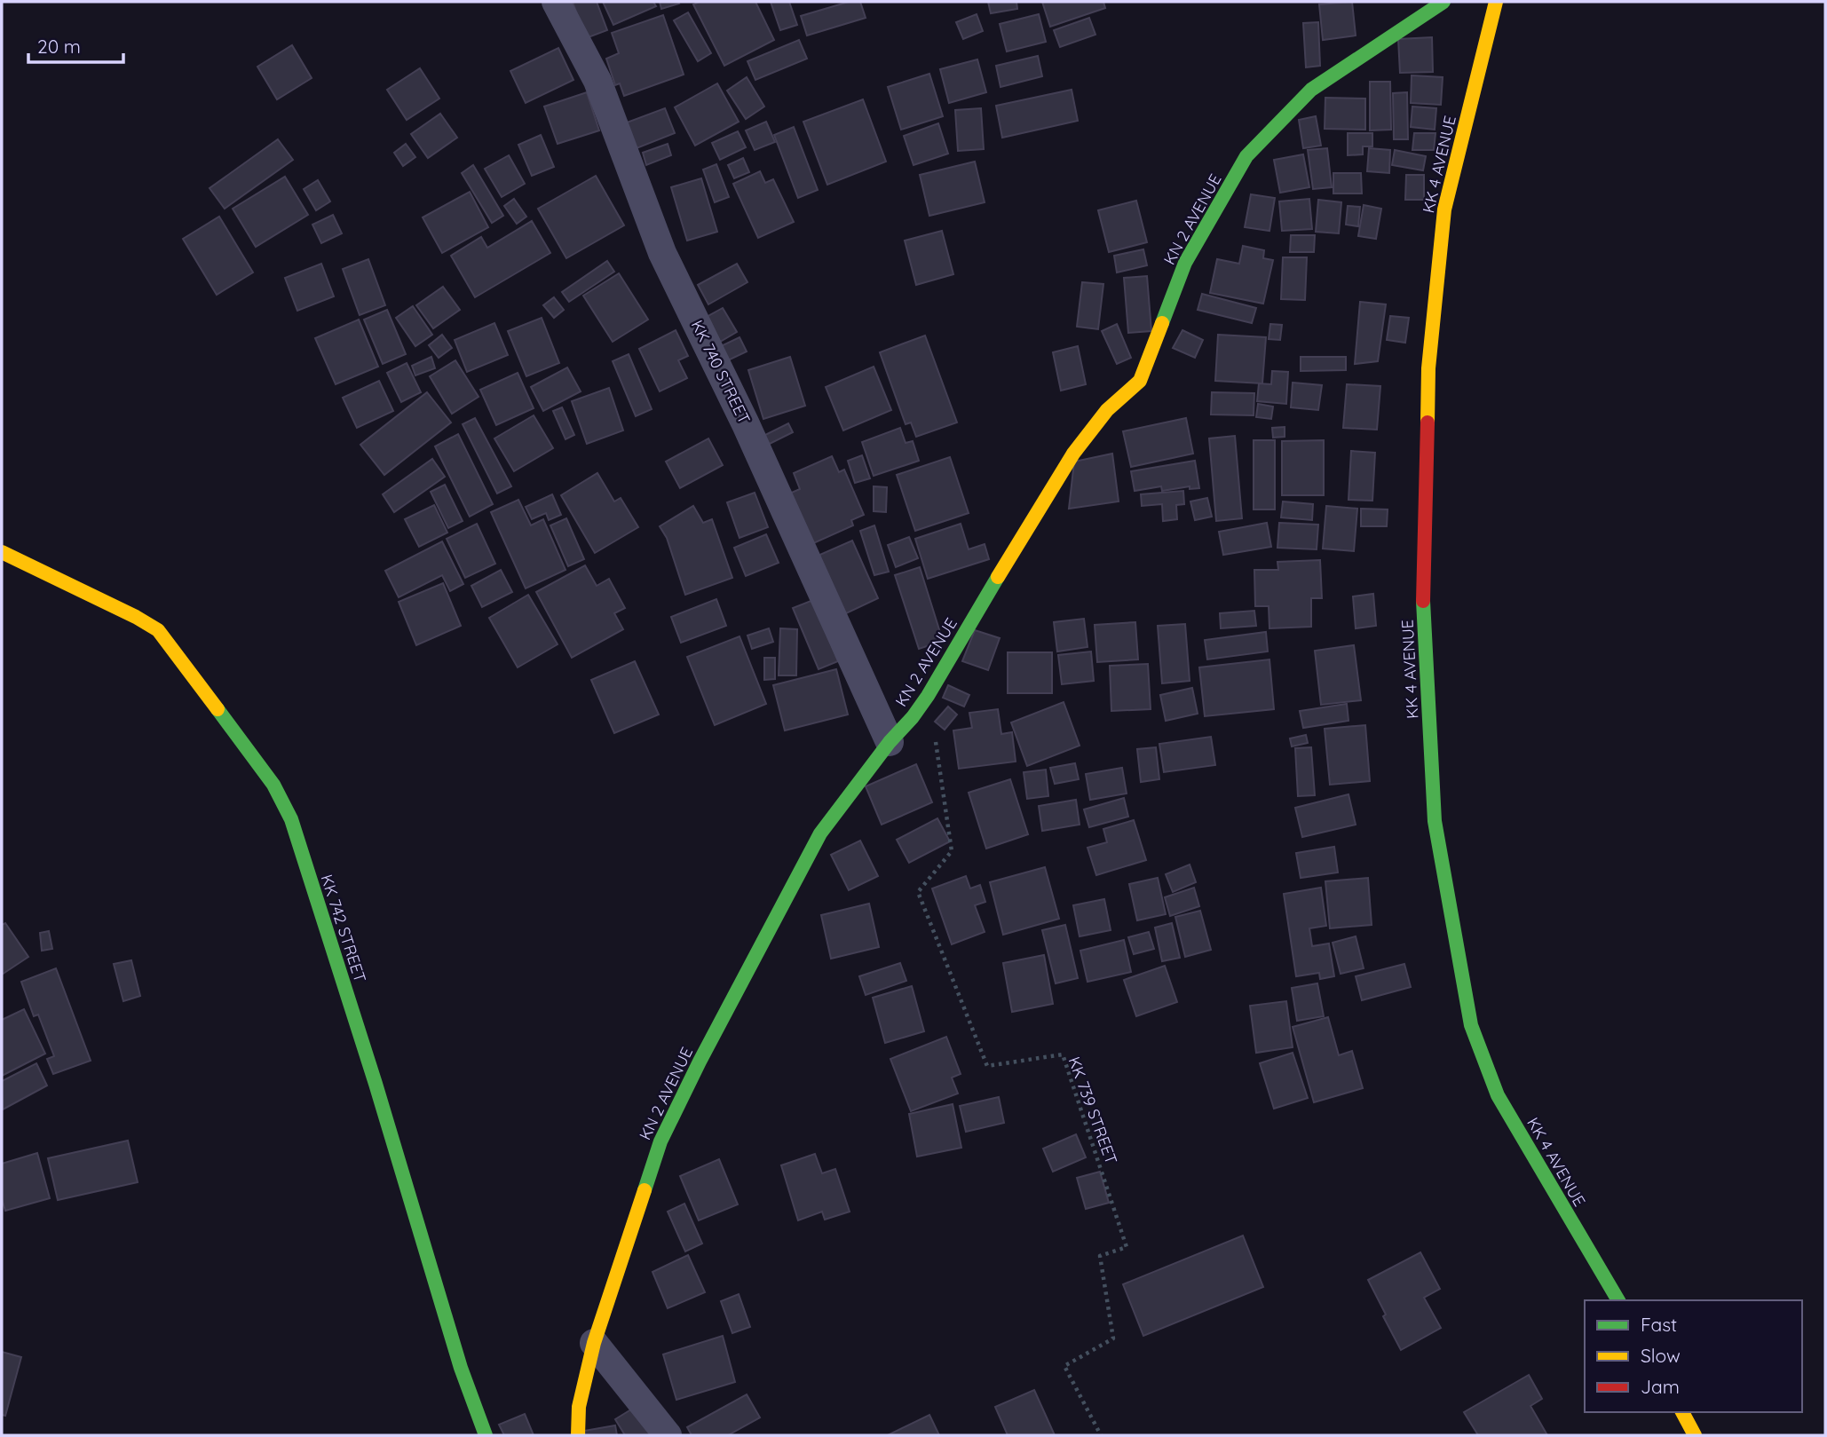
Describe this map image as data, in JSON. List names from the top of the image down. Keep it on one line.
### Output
{"streets":{"street":["KK 4 AVENUE","KN 2 AVENUE","KK 740 STREET","KK 742 STREET"],"path":["KK 739 STREET"]},"crossings":[["KN 2 AVENUE","KK 740 STREET"],["KN 2 AVENUE","KK 739 STREET"]],"legend":["Fast","Slow","Jam"],"scale_bar":"20 m"}
